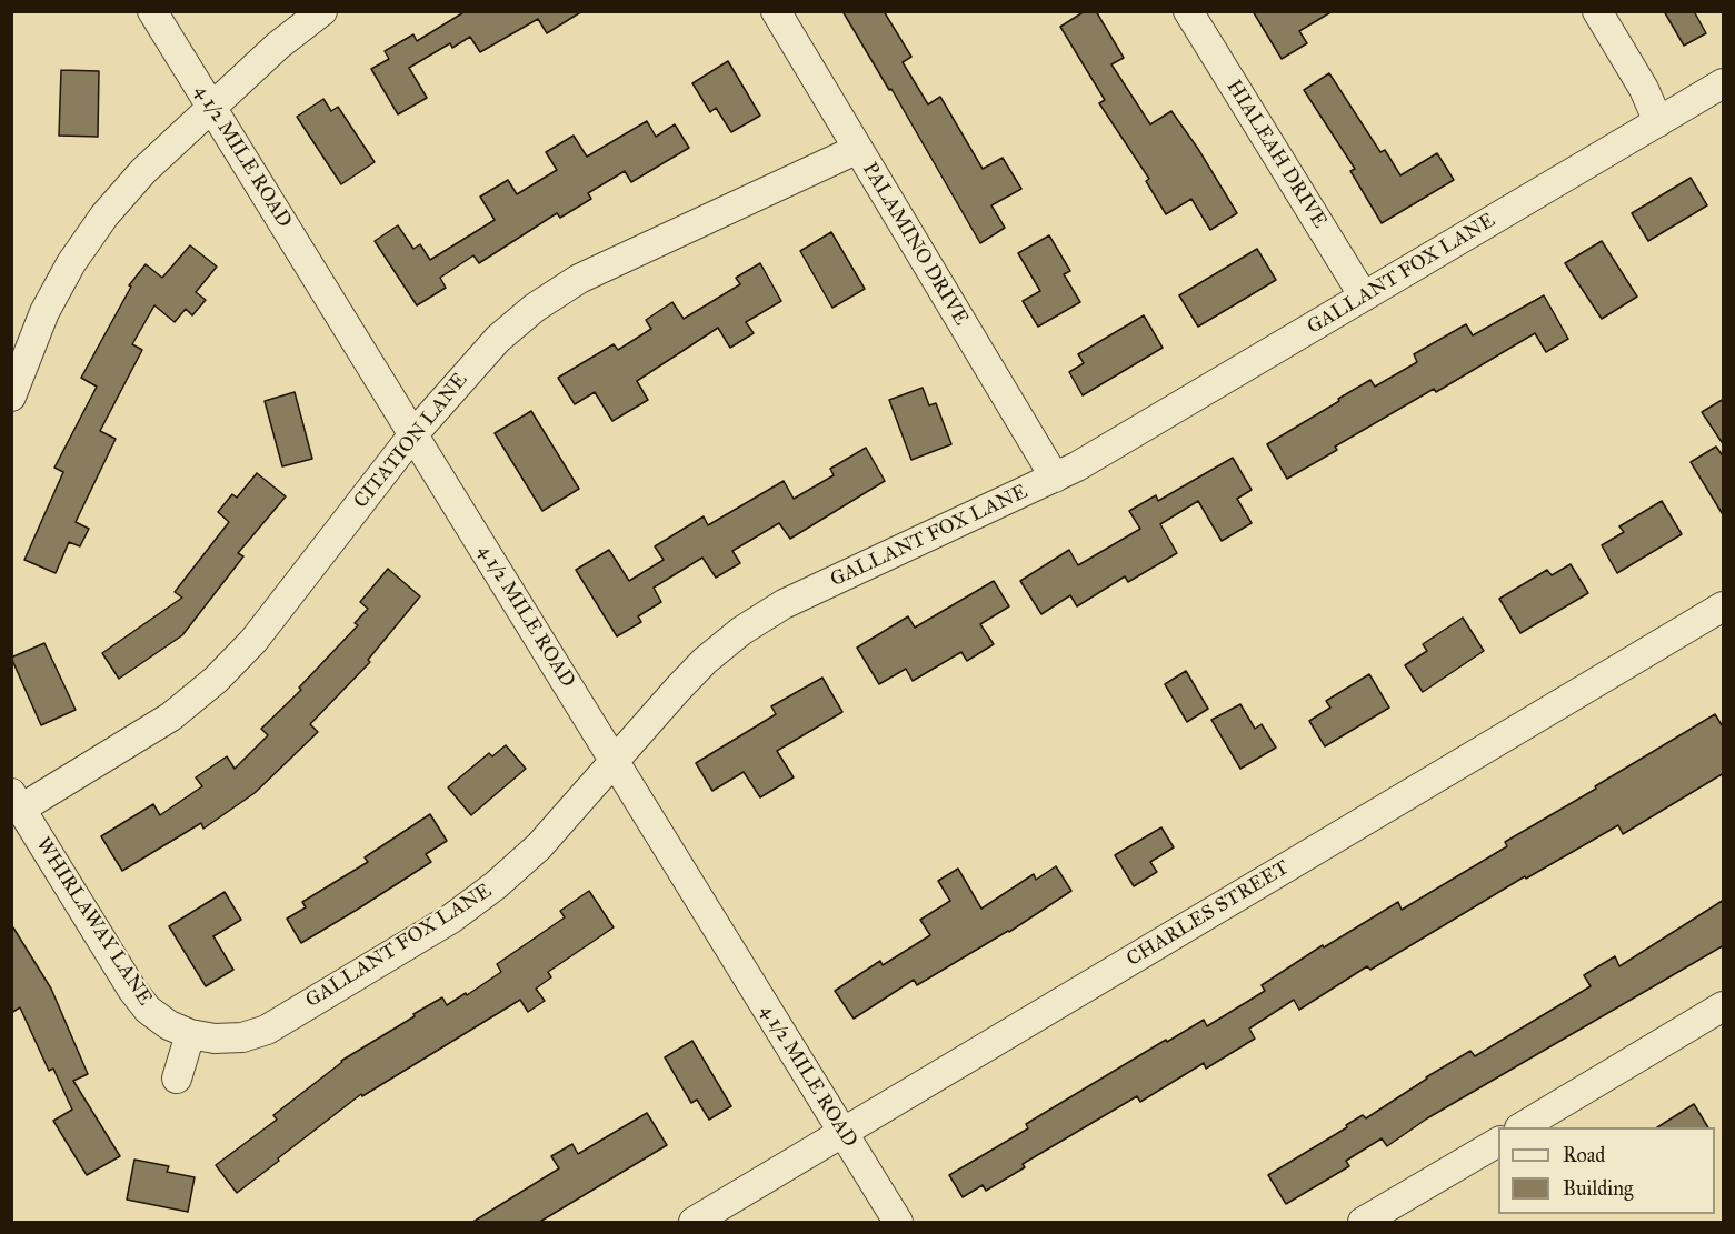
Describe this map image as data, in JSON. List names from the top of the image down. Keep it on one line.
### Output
{"streets":{"street":["HIALEAH DRIVE","4 1/2 MILE ROAD","PALAMINO DRIVE","GALLANT FOX LANE","CITATION LANE","CHARLES STREET","WHIRLAWAY LANE"]},"crossings":[["HIALEAH DRIVE","GALLANT FOX LANE"],["4 1/2 MILE ROAD","GALLANT FOX LANE"],["4 1/2 MILE ROAD","CITATION LANE"],["4 1/2 MILE ROAD","CHARLES STREET"],["PALAMINO DRIVE","GALLANT FOX LANE"],["PALAMINO DRIVE","CITATION LANE"],["GALLANT FOX LANE","WHIRLAWAY LANE"],["CITATION LANE","WHIRLAWAY LANE"]],"legend":["Road","Building"]}
